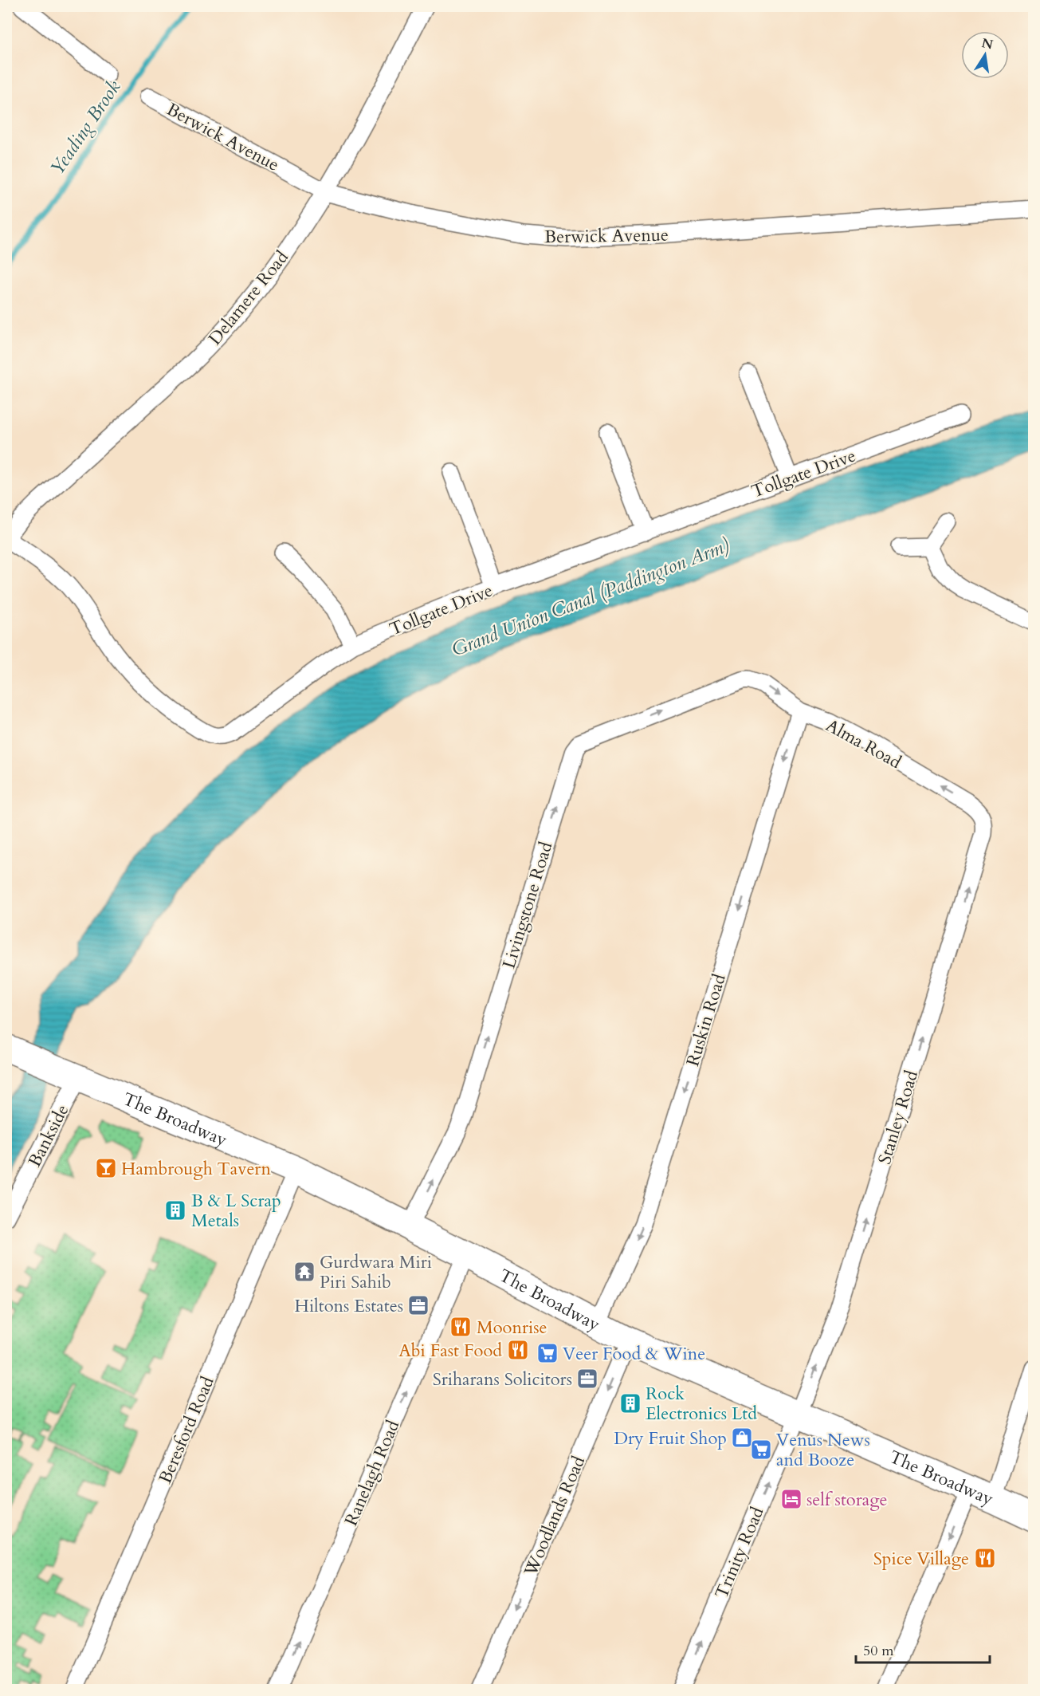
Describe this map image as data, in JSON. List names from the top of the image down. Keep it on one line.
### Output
{"streets":{"main road":["The Broadway"],"street":["Berwick Avenue","Delamere Road","Tollgate Drive","Alma Road","Livingstone Road","Ruskin Road","Stanley Road","Bankside","Beresford Road","Ranelagh Road","Woodlands Road","Trinity Road"]},"crossings":[["Berwick Avenue","Delamere Road"],["Delamere Road","Tollgate Drive"],["Alma Road","Livingstone Road"],["Alma Road","Ruskin Road"],["Alma Road","Stanley Road"],["Livingstone Road","The Broadway"],["Ruskin Road","The Broadway"],["Stanley Road","The Broadway"],["Stanley Road","Trinity Road"],["The Broadway","Bankside"],["The Broadway","Beresford Road"],["The Broadway","Ranelagh Road"],["The Broadway","Woodlands Road"],["The Broadway","Trinity Road"]],"one_way":["Livingstone Road","Ruskin Road","Stanley Road","Ranelagh Road","Woodlands Road","Trinity Road"],"water":["Yeading Brook","Grand Union Canal (Paddington Arm)"],"places":{"bar":["Hambrough Tavern"],"building":["B & L Scrap Metals","Rock Electronics Ltd"],"temple":["Gurdwara Miri Piri Sahib"],"office":["Hiltons Estates","Sriharans Solicitors"],"restaurant":["Moonrise","Abi Fast Food","Spice Village"],"supermarket":["Veer Food & Wine","Venus News and Booze"],"shop":["Dry Fruit Shop"],"hotel":["self storage"]},"scale_bar":"50 m","north":"top"}
